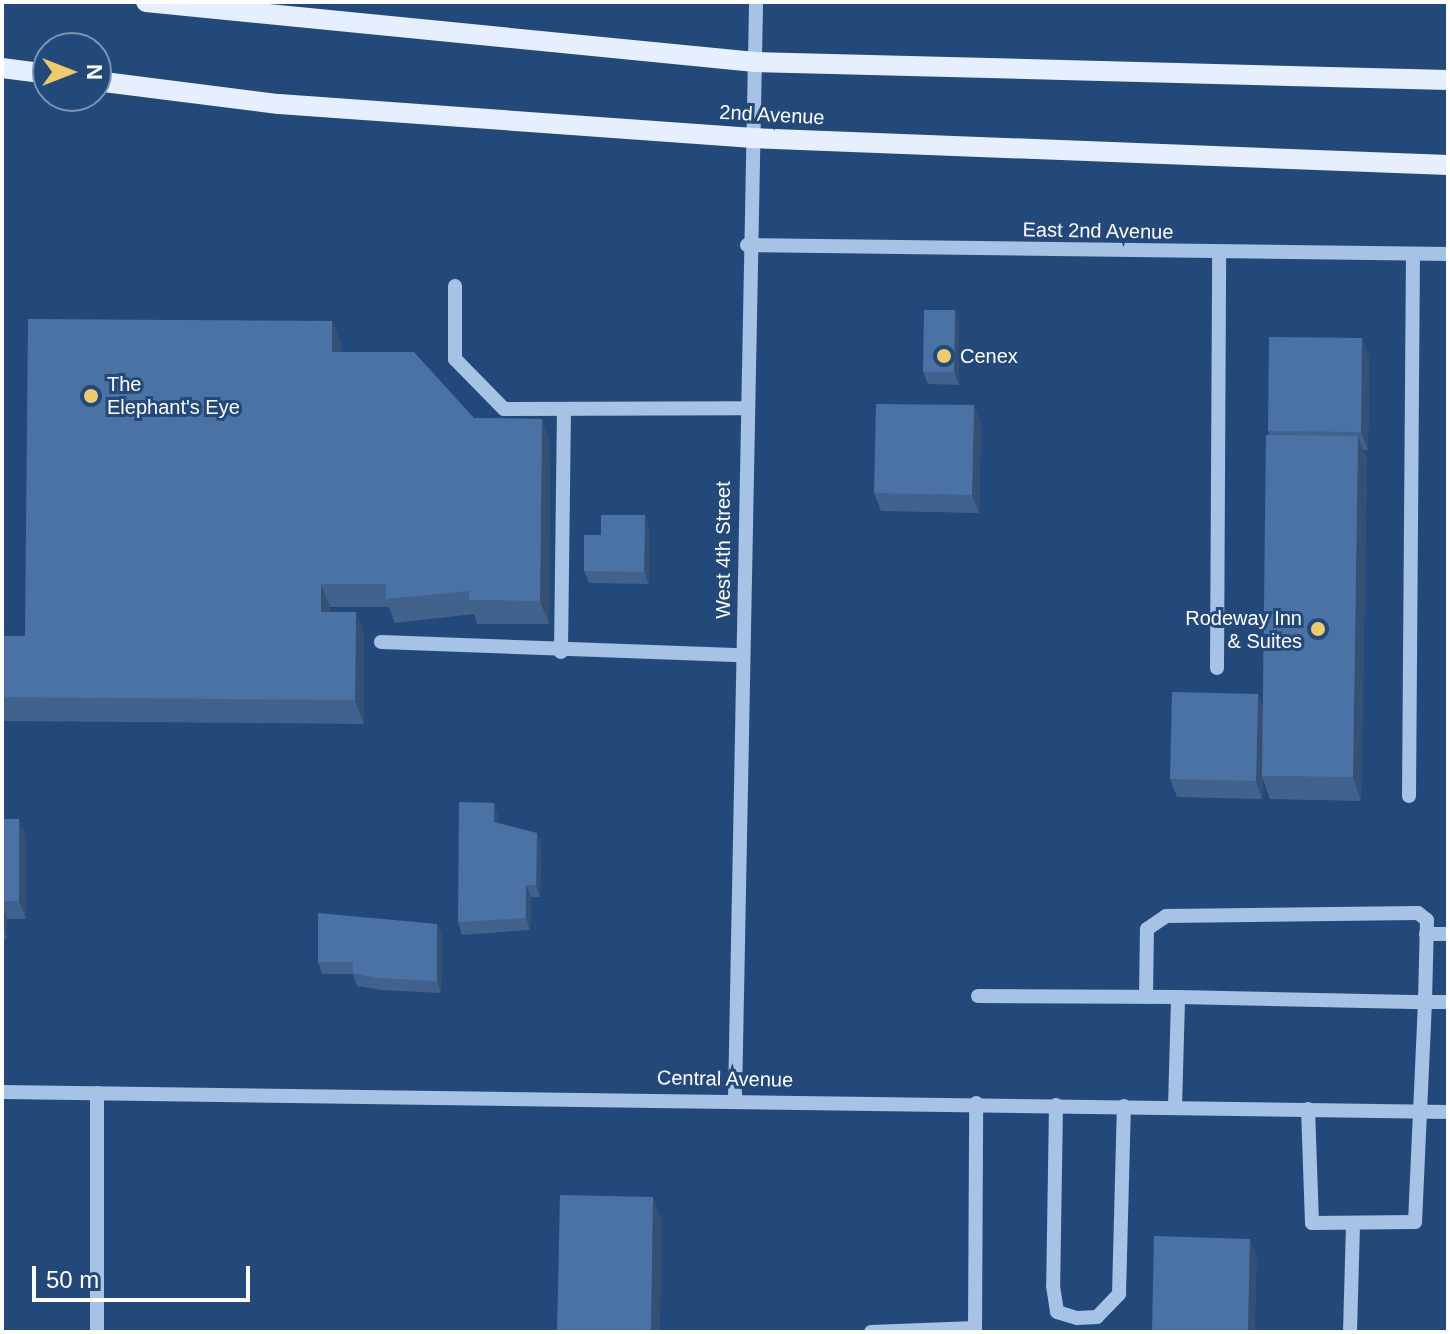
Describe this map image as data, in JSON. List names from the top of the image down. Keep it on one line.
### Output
{"streets":{"main road":["2nd Avenue"],"street":["East 2nd Avenue","West 4th Street","Central Avenue"]},"crossings":[["2nd Avenue","West 4th Street"],["East 2nd Avenue","West 4th Street"],["West 4th Street","Central Avenue"]],"places":["Cenex","The Elephant's Eye","Rodeway Inn & Suites"],"scale_bar":"50 m","north":"right"}
